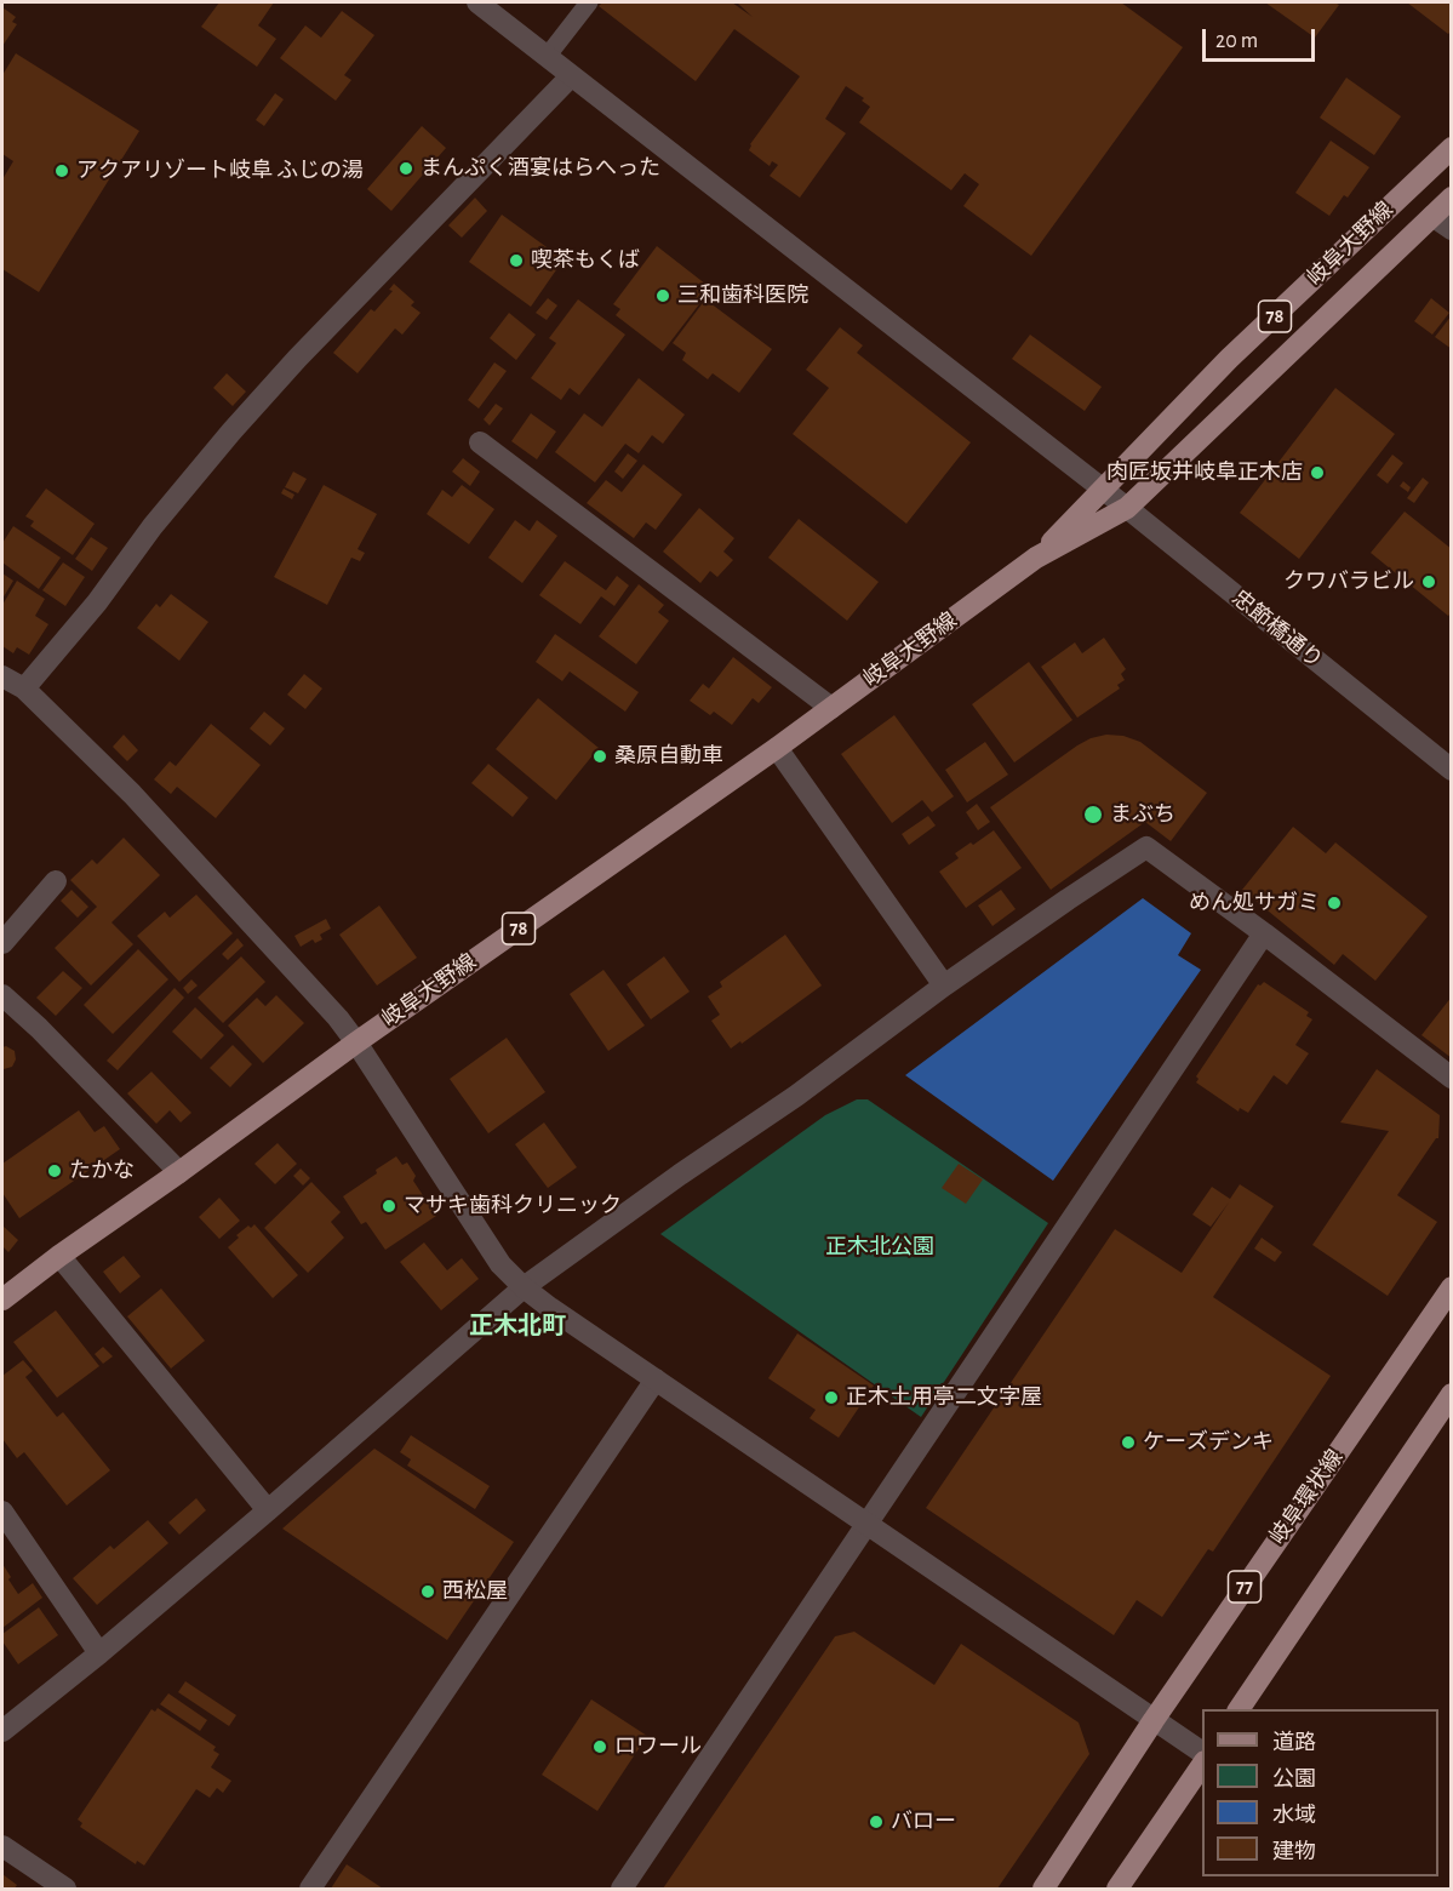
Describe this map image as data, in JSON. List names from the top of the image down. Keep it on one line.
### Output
{"streets":{"main road":["岐阜大野線","78","岐阜環状線","77"],"street":["忠節橋通り"]},"crossings":[["岐阜大野線","忠節橋通り"]],"districts":["正木北町"],"parks":["正木北公園"],"places":["まんぷく酒宴はらへった","アクアリゾート岐阜 ふじの湯","喫茶もくば","三和歯科医院","肉匠坂井岐阜正木店","クワバラビル","桑原自動車","まぶち","めん処サガミ","たかな","マサキ歯科クリニック","正木土用亭二文字屋","ケーズデンキ","西松屋","ロワール","バロー"],"legend":["道路","公園","水域","建物"],"scale_bar":"20 m"}
